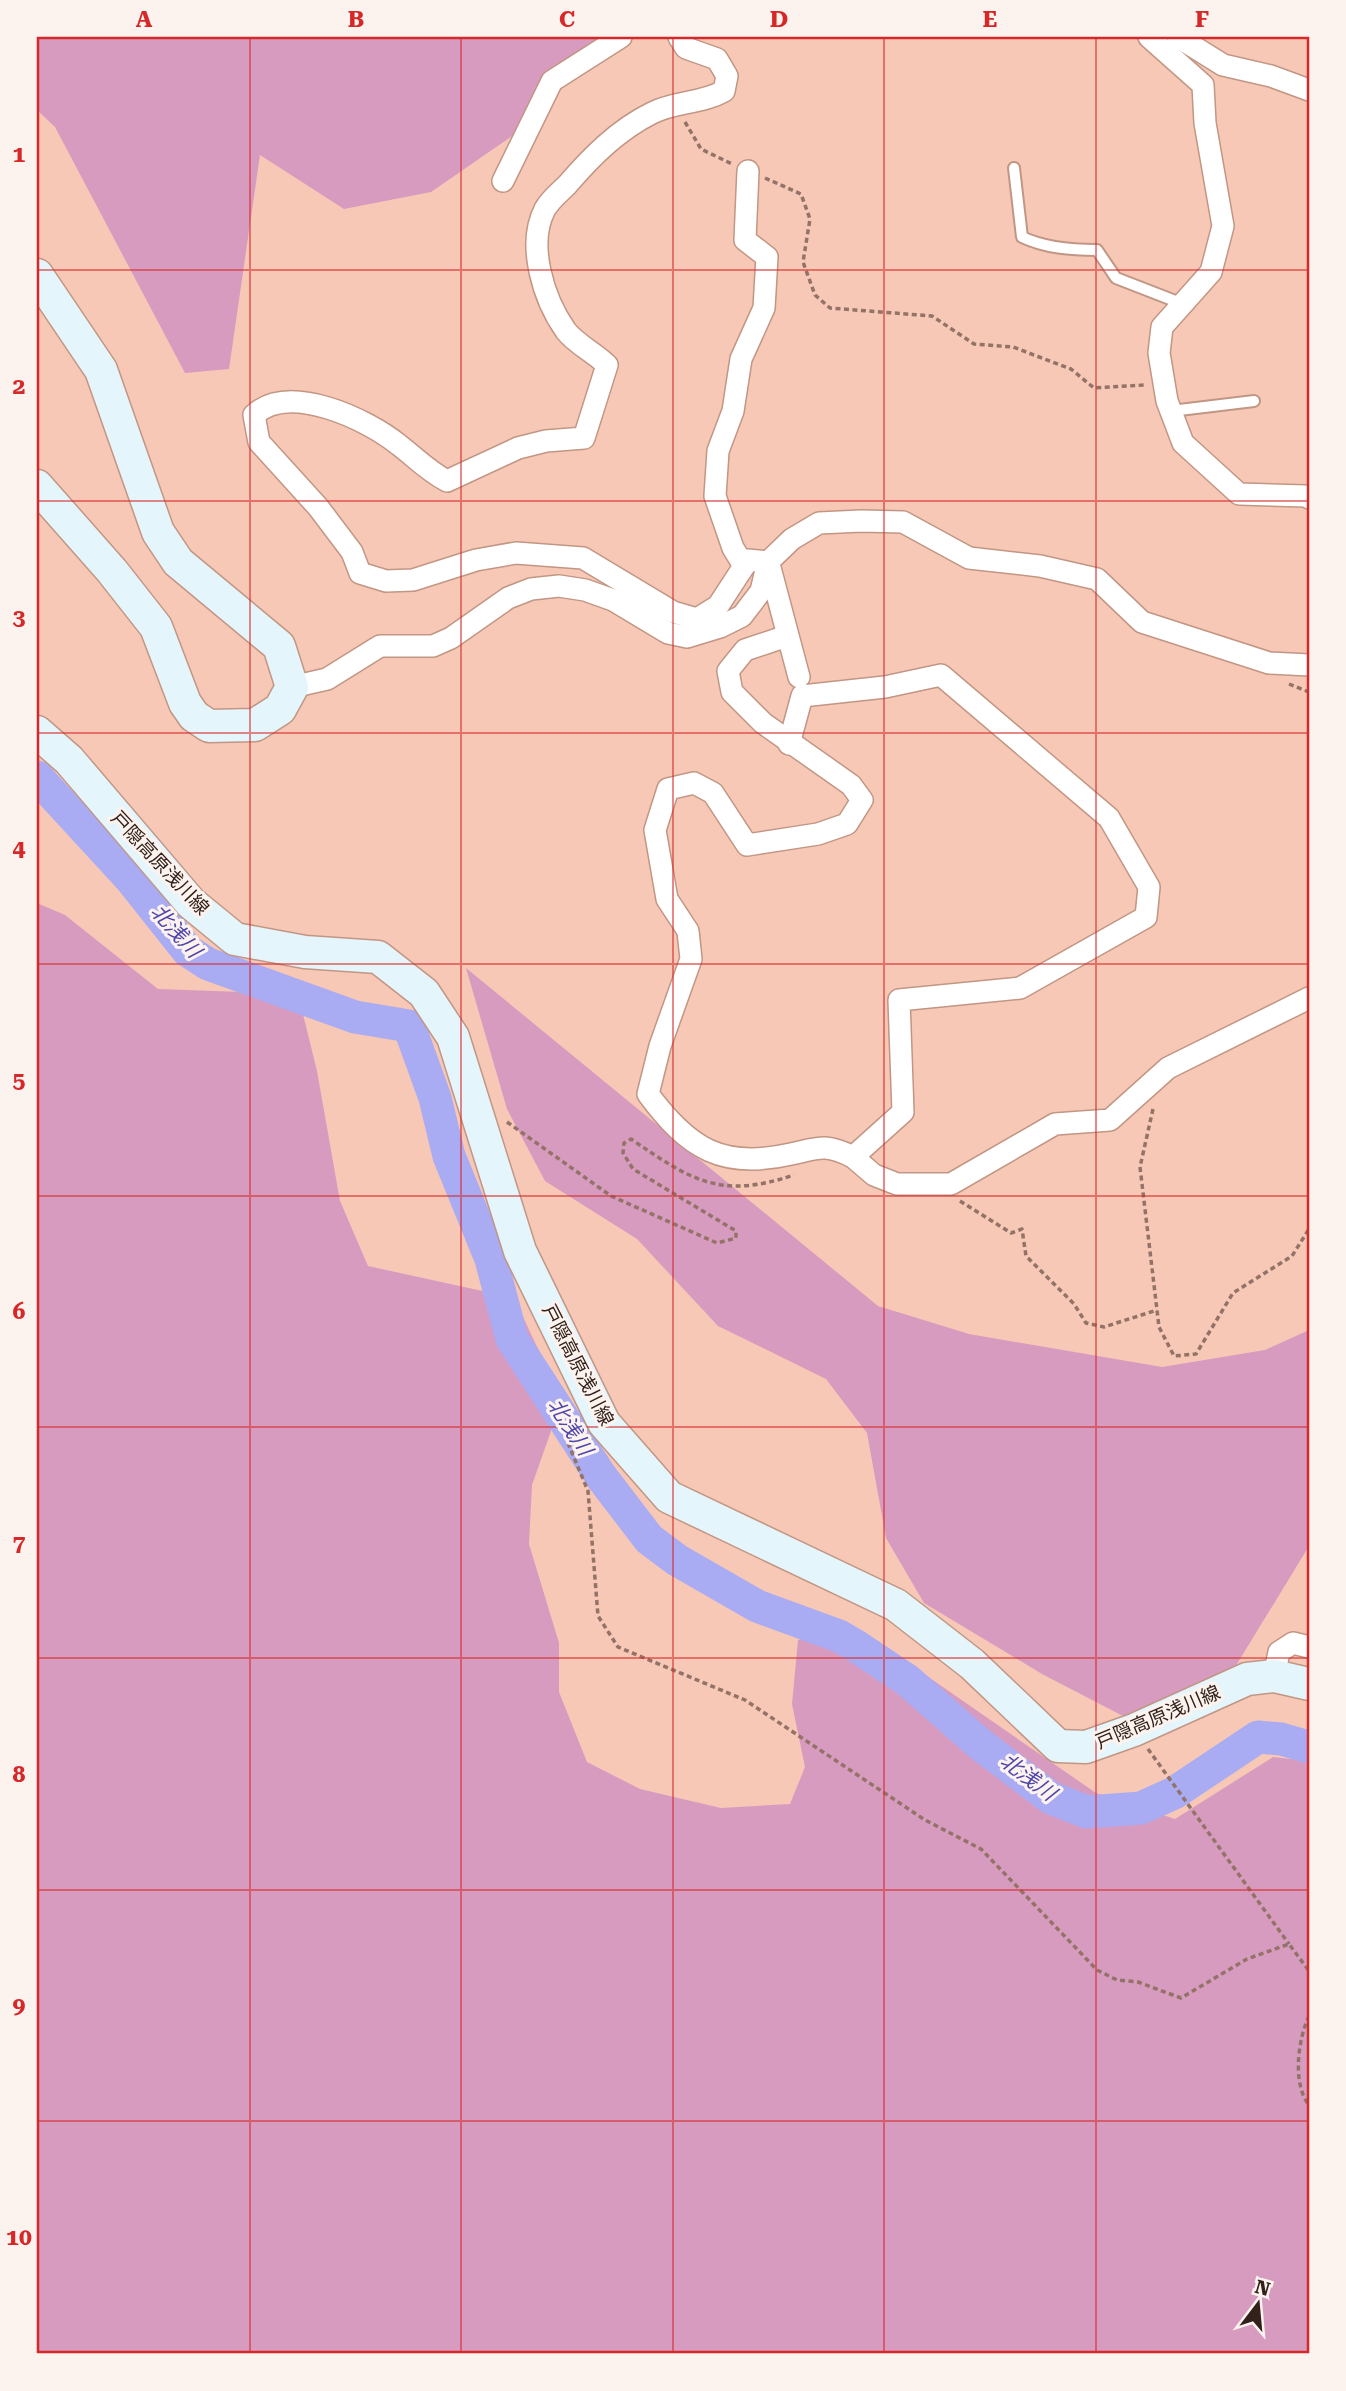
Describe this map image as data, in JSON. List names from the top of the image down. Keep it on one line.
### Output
{"streets":{"main road":["戸隠高原浅川線"]},"water":["北浅川"],"north":"top","grid":{"columns":["A","B","C","D","E","F"],"rows":["1","2","3","4","5","6","7","8","9","10"]}}
